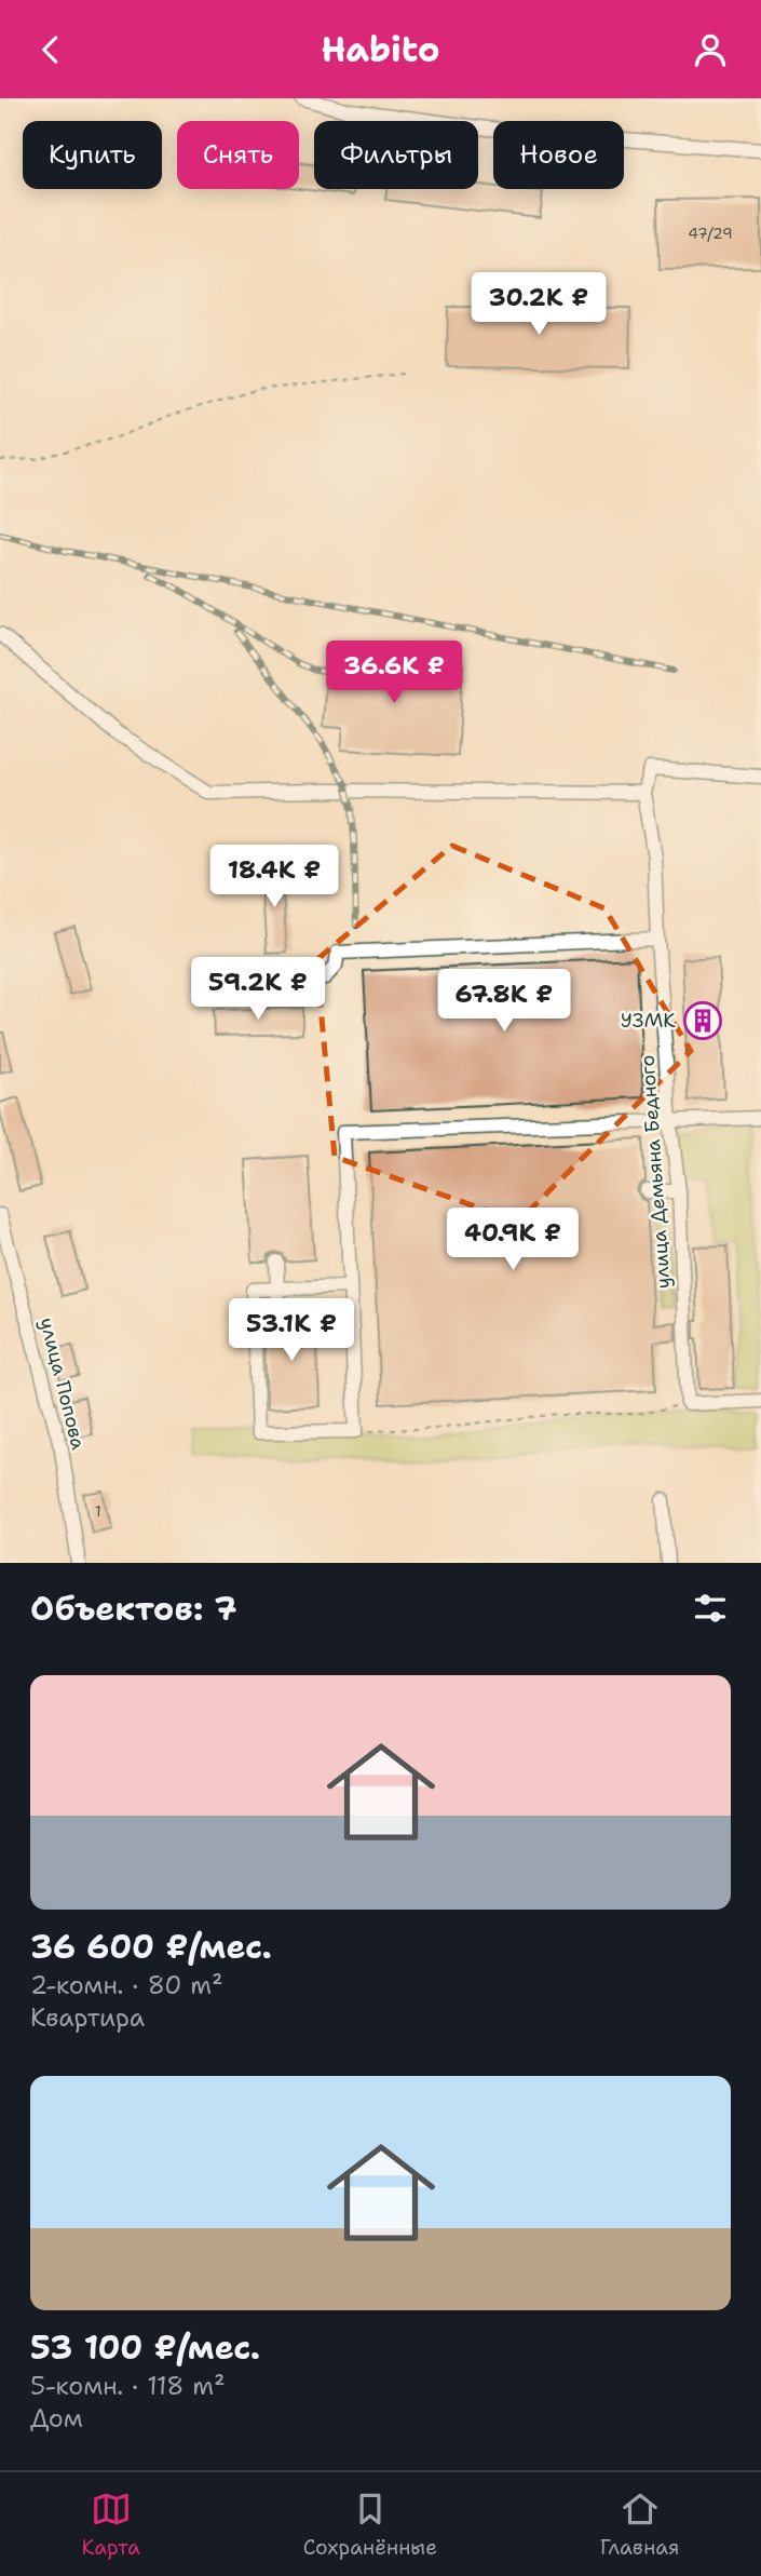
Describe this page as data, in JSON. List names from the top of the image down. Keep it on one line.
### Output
{"streets":{"street":["улица Демьяна Бедного","улица Попова"]},"places":{"building":["УЗМК"]},"house_numbers":["47/29","1"],"page":{"header":"Habito","chip":["Купить","Снять","Фильтры","Новое"],"price":["30.2K ₽","36.6K ₽","18.4K ₽","59.2K ₽","67.8K ₽","40.9K ₽","53.1K ₽"],"heading":"Объектов: 7","list":[{"name":"36 600 ₽/мес.","note":"2-комн. · 80 m² · Квартира"},{"name":"53 100 ₽/мес.","note":"5-комн. · 118 m² · Дом"}],"tabs":["Карта","Сохранённые","Главная"]}}
